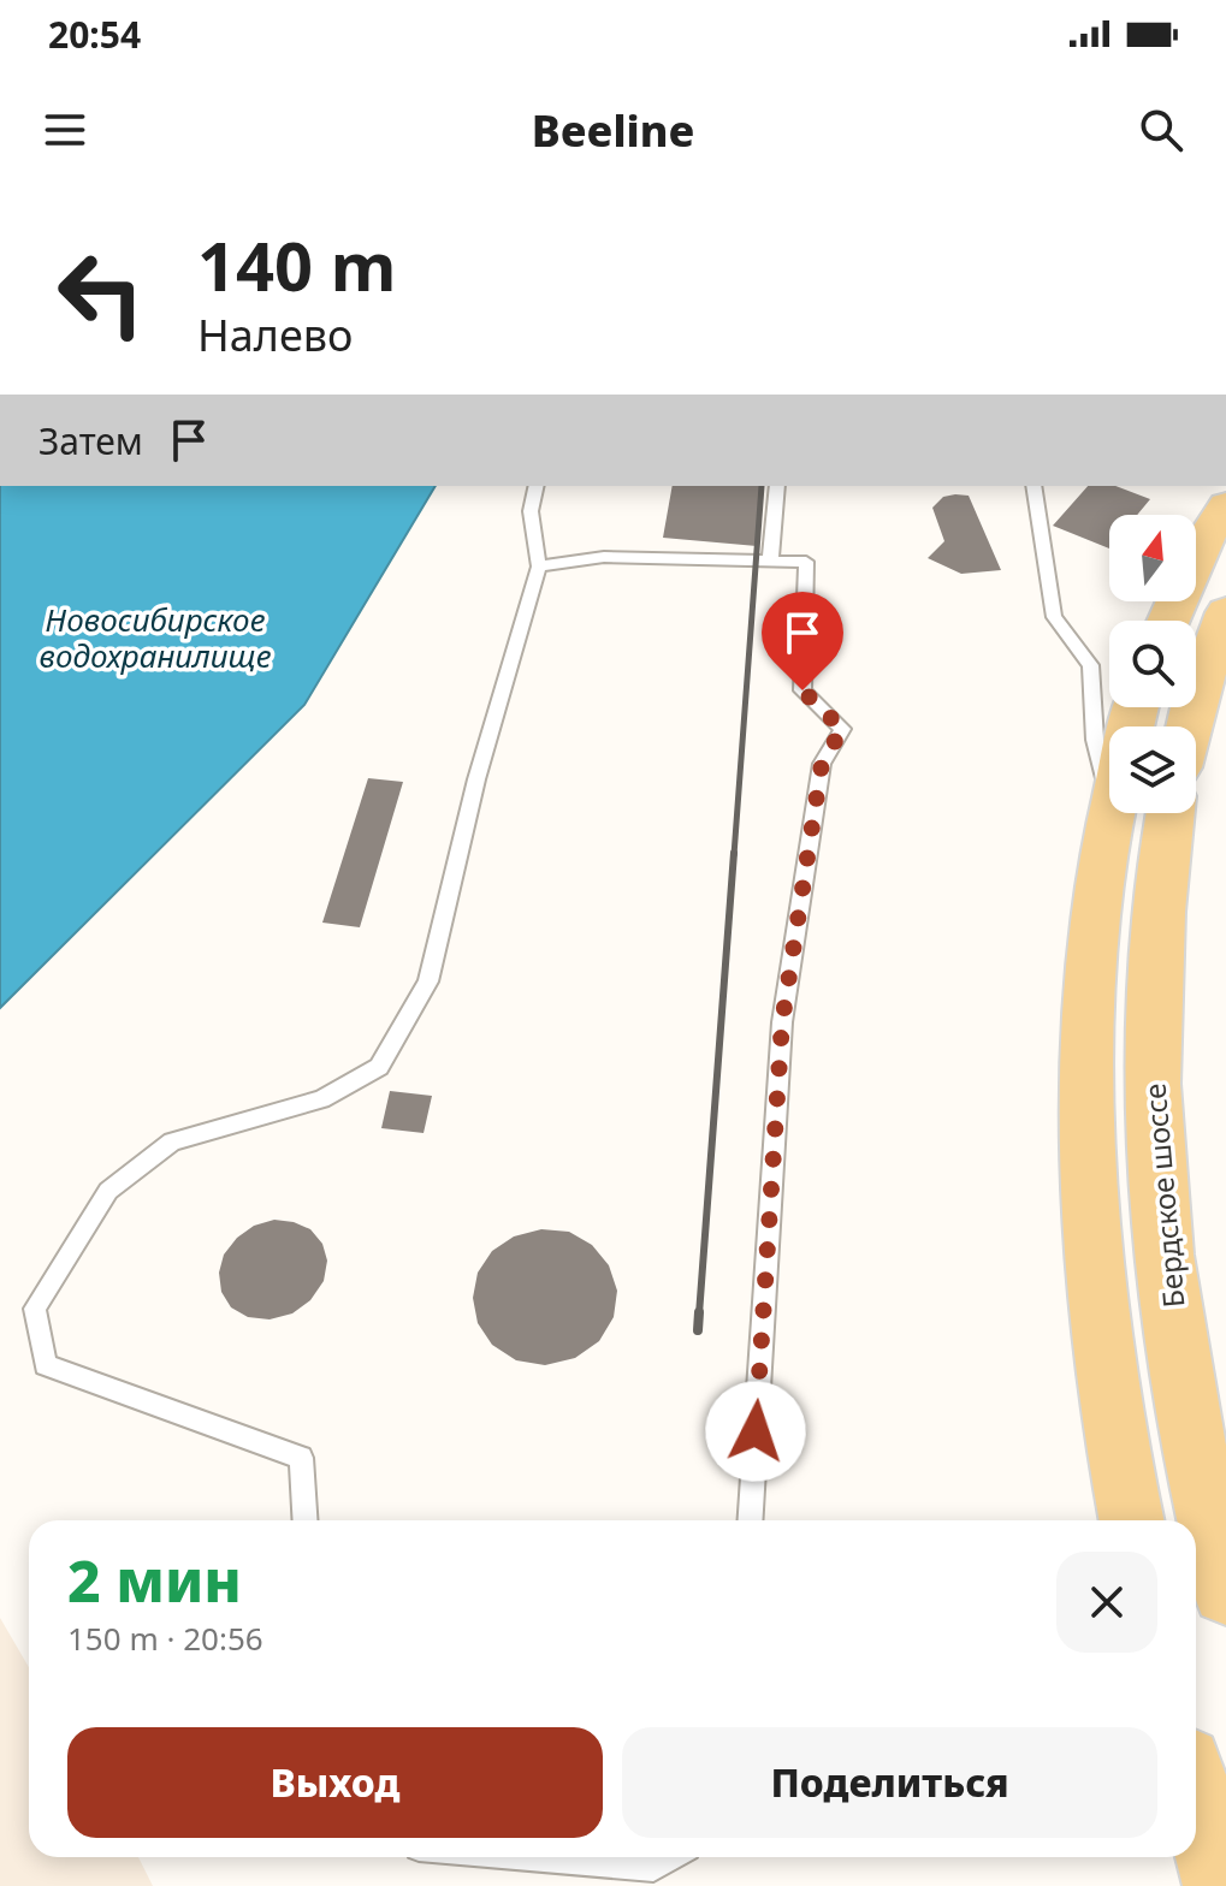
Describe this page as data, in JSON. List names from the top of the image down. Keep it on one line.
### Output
{"streets":{"highway":["Бердское шоссе"]},"water":["Новосибирское водохранилище"],"north":"top","page":{"status":"20:54","header":"Beeline","turn":["140 m","Налево"],"then":"Затем","heading":["2 мин","150 m · 20:56"],"buttons":["Выход","Поделиться"]}}
